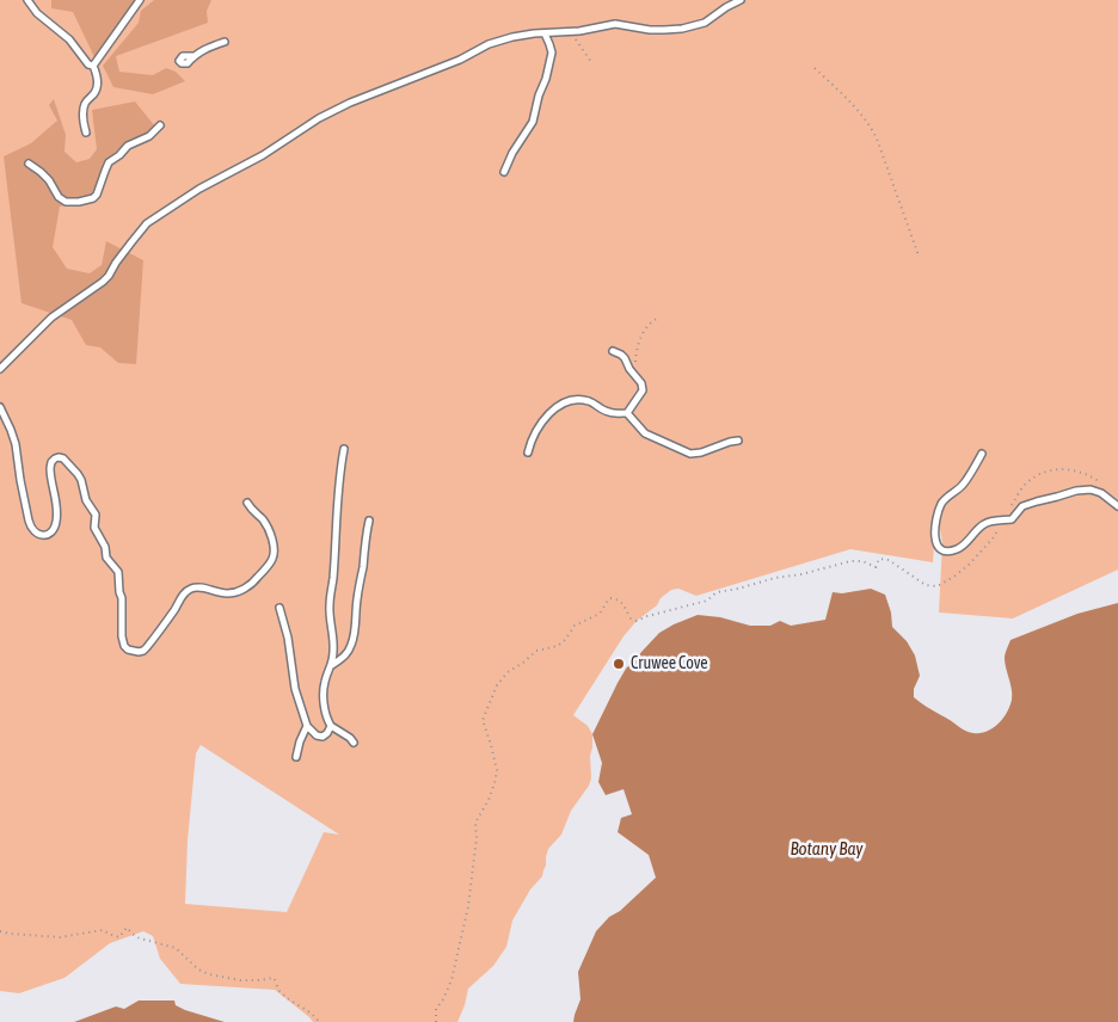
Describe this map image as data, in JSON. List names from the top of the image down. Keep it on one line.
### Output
{"water":["Botany Bay"],"places":["Cruwee Cove"]}
